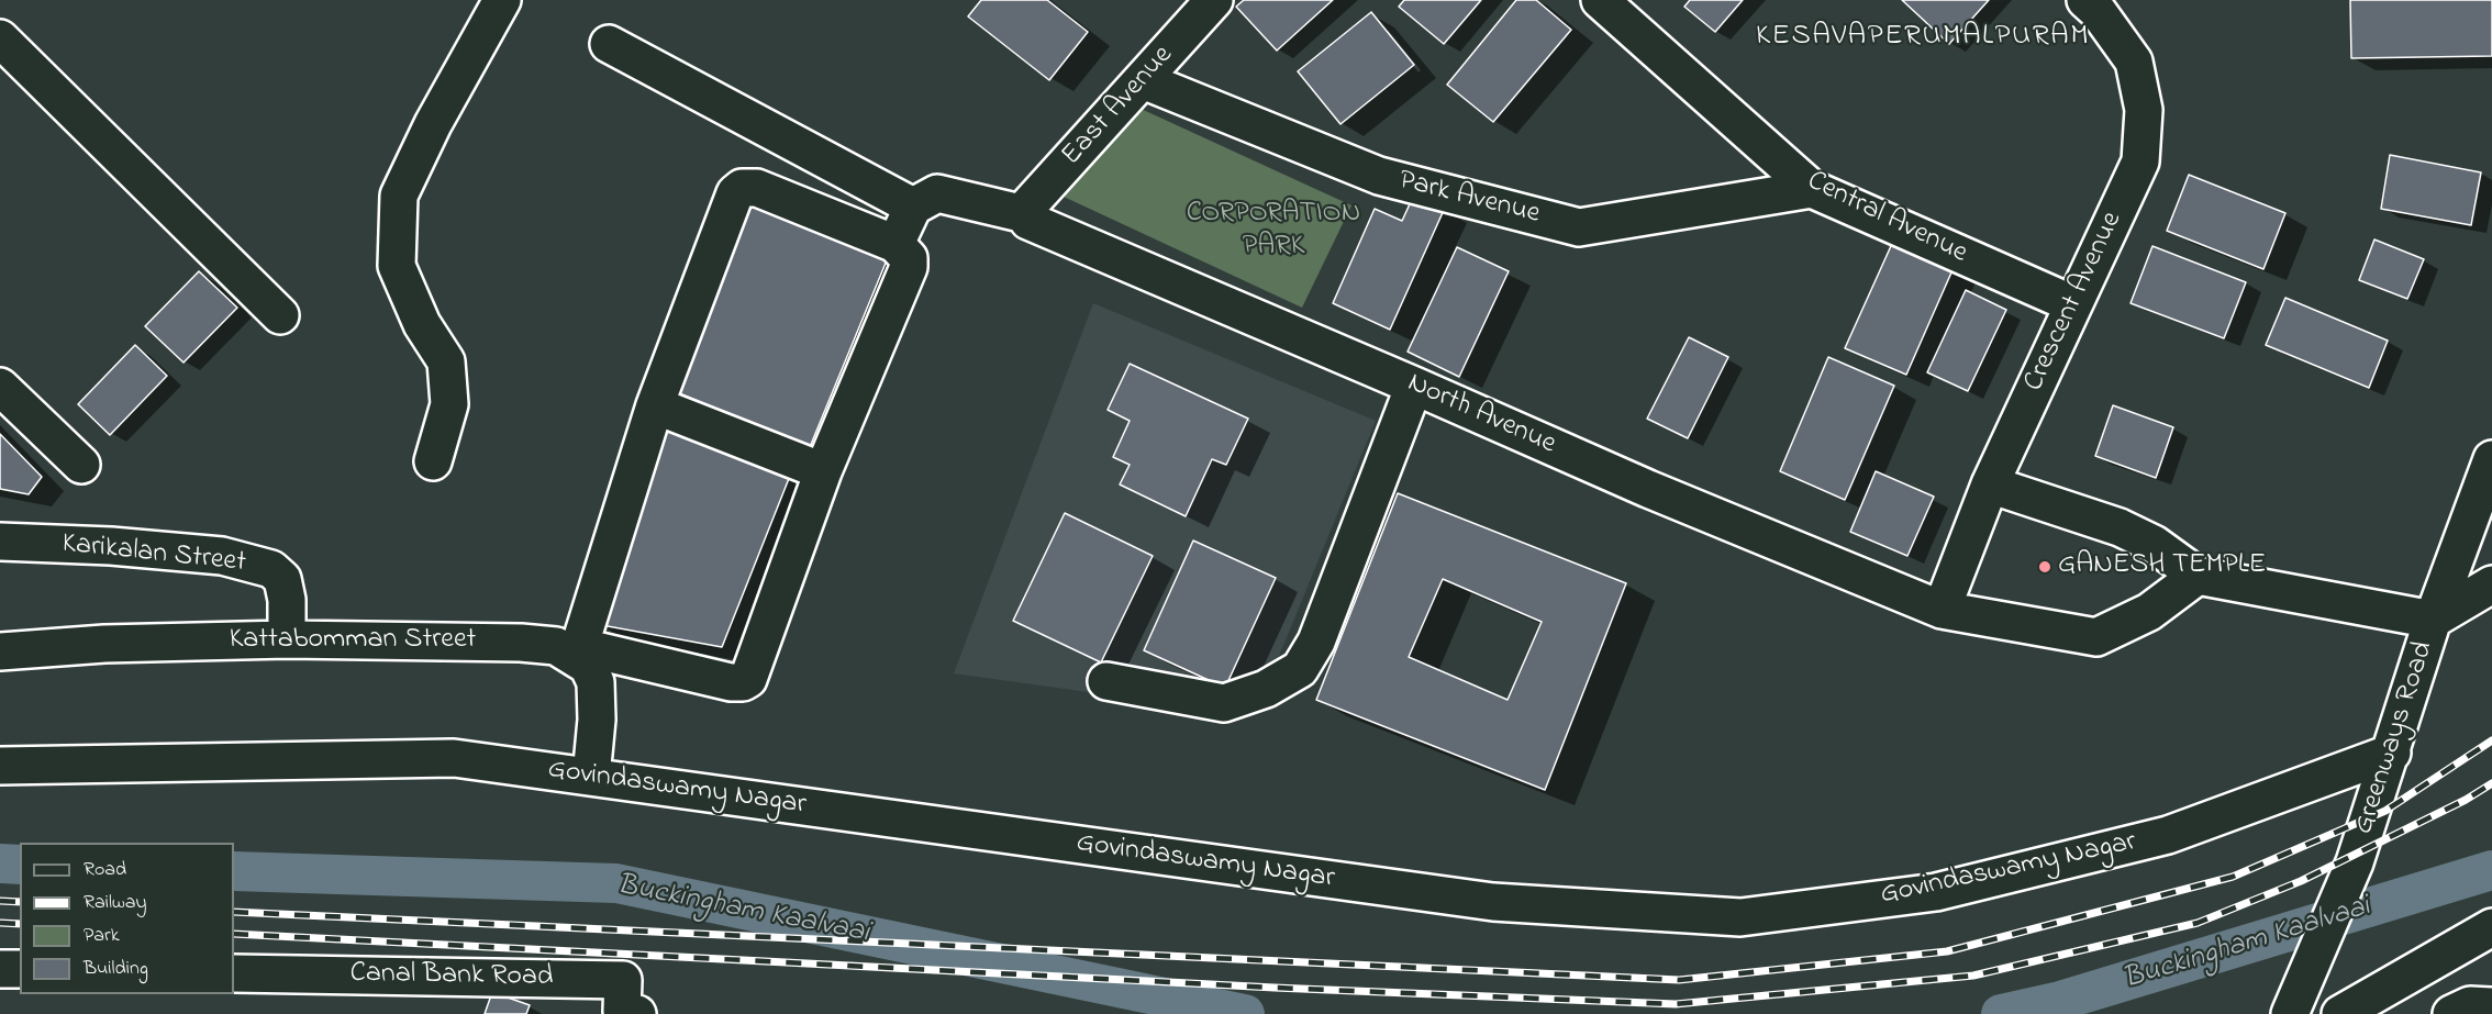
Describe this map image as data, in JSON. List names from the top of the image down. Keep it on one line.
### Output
{"streets":{"street":["East Avenue","Park Avenue","Central Avenue","Crescent Avenue","North Avenue","Karikalan Street","Kattabomman Street","Greenways Road","Govindaswamy Nagar","Canal Bank Road"]},"crossings":[["East Avenue","Park Avenue"],["East Avenue","North Avenue"],["Park Avenue","Central Avenue"],["Central Avenue","Crescent Avenue"],["Crescent Avenue","North Avenue"],["Karikalan Street","Kattabomman Street"],["Kattabomman Street","Govindaswamy Nagar"],["Greenways Road","Govindaswamy Nagar"]],"districts":["KESAVAPERUMALPURAM"],"water":["Buckingham Kaalvaai"],"parks":["CORPORATION PARK"],"places":["GANESH TEMPLE"],"legend":["Road","Railway","Park","Building"]}
